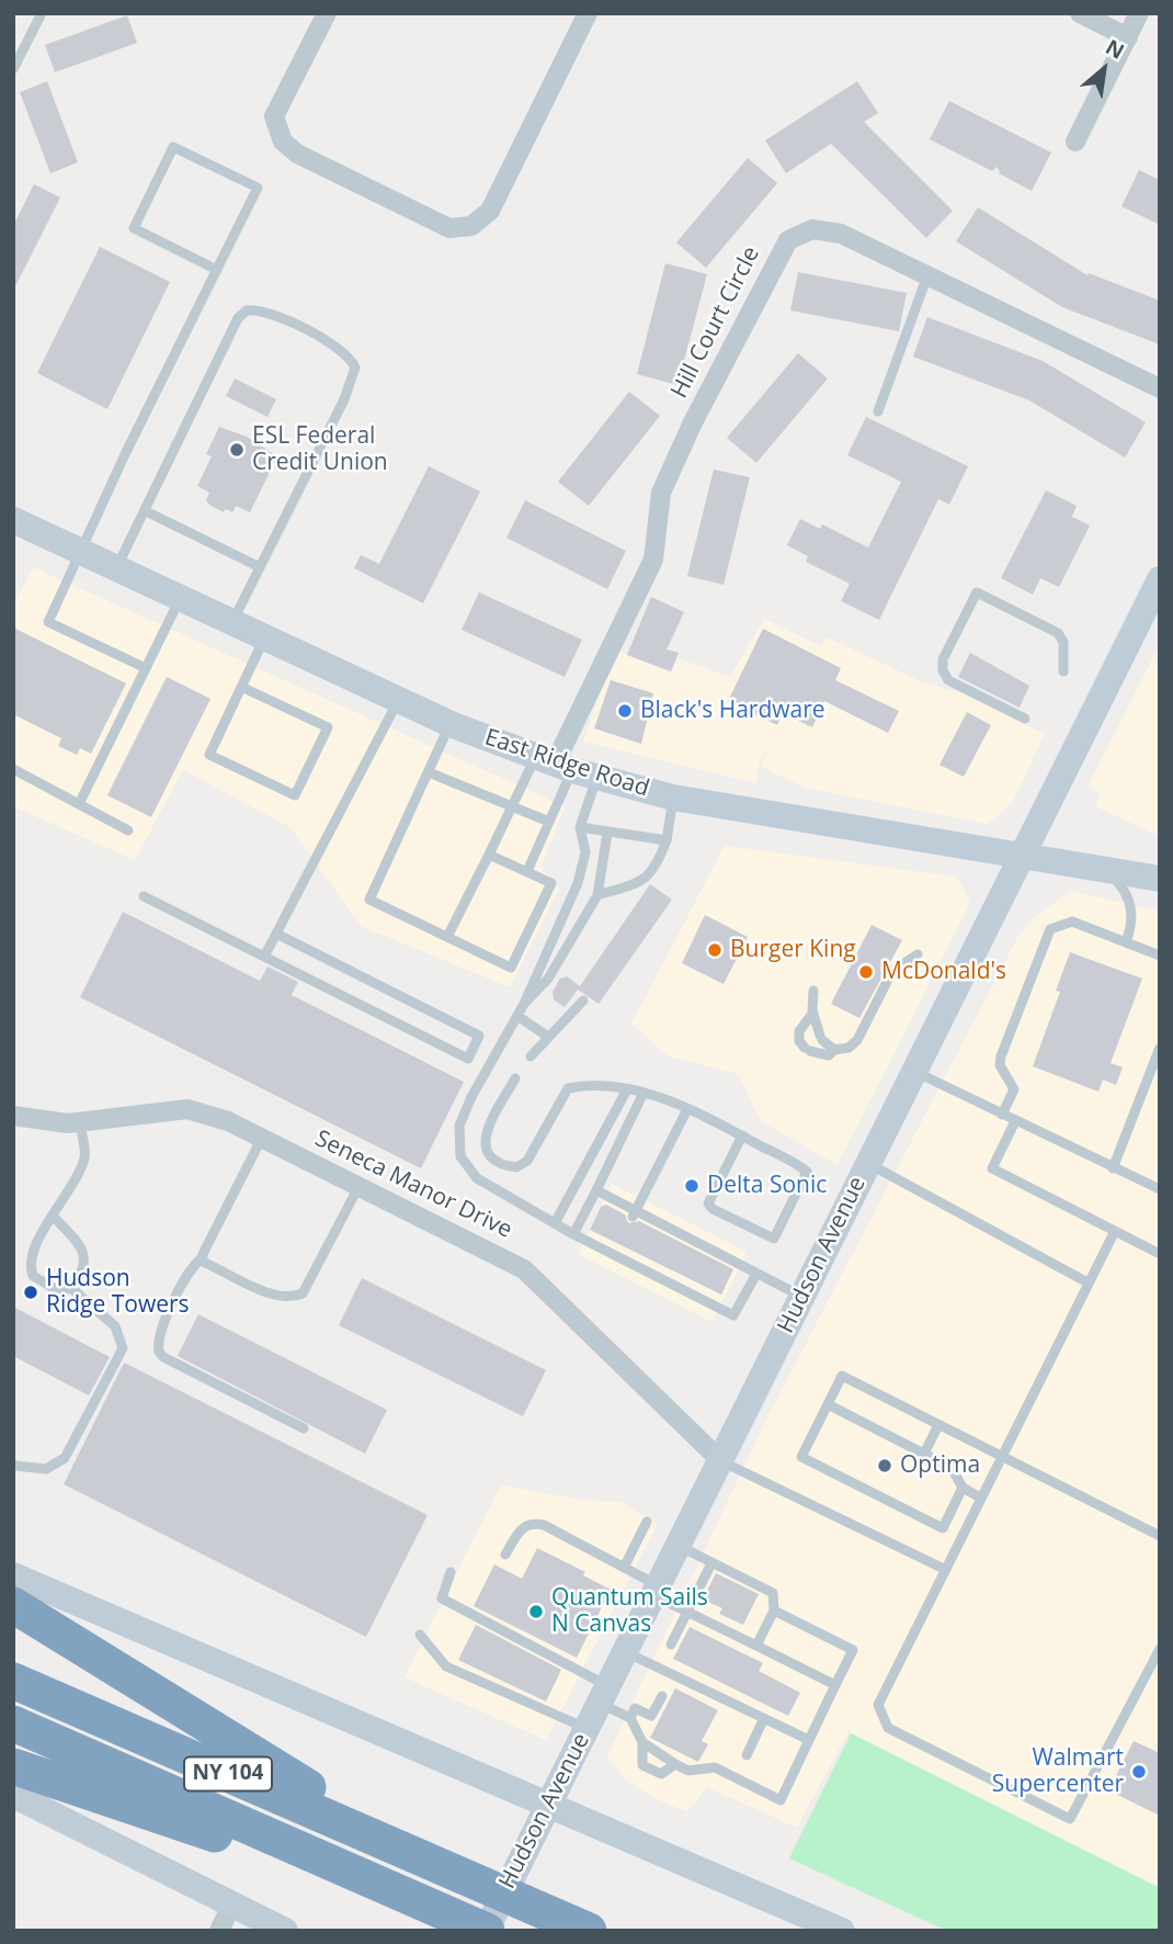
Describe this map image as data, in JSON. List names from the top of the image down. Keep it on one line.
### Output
{"streets":{"highway":["NY 104"],"main road":["East Ridge Road","Hudson Avenue"],"street":["Hill Court Circle","Seneca Manor Drive"]},"crossings":[["Hill Court Circle","East Ridge Road"],["East Ridge Road","Hudson Avenue"],["Seneca Manor Drive","Hudson Avenue"],["Hudson Avenue","NY 104"]],"places":["ESL Federal Credit Union","Black's Hardware","Burger King","McDonald's","Delta Sonic","Hudson Ridge Towers","Optima","Quantum Sails N Canvas","Walmart Supercenter"],"north":"top right"}
